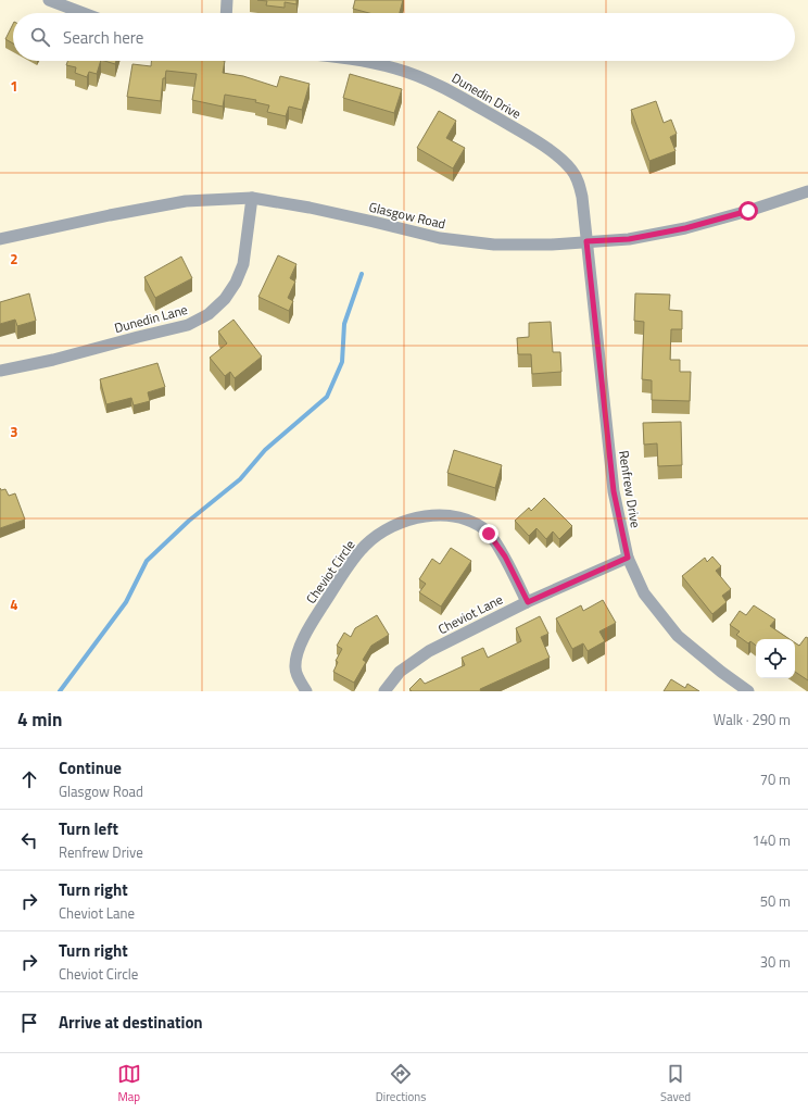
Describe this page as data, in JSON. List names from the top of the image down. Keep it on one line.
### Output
{"streets":{"street":["Dunedin Drive","Glasgow Road","Dunedin Lane","Renfrew Drive","Cheviot Circle","Cheviot Lane"]},"crossings":[["Dunedin Drive","Glasgow Road"],["Dunedin Drive","Renfrew Drive"],["Glasgow Road","Dunedin Lane"],["Glasgow Road","Renfrew Drive"],["Renfrew Drive","Cheviot Lane"],["Cheviot Circle","Cheviot Lane"]],"page":{"search":"Search here","heading":["4 min","Walk · 290 m"],"list":[["Continue","Glasgow Road","70 m"],["Turn left","Renfrew Drive","140 m"],["Turn right","Cheviot Lane","50 m"],["Turn right","Cheviot Circle","30 m"],"Arrive at destination"],"nav":["Map","Directions","Saved"]},"grid":{"rows":["1","2","3","4"]}}
